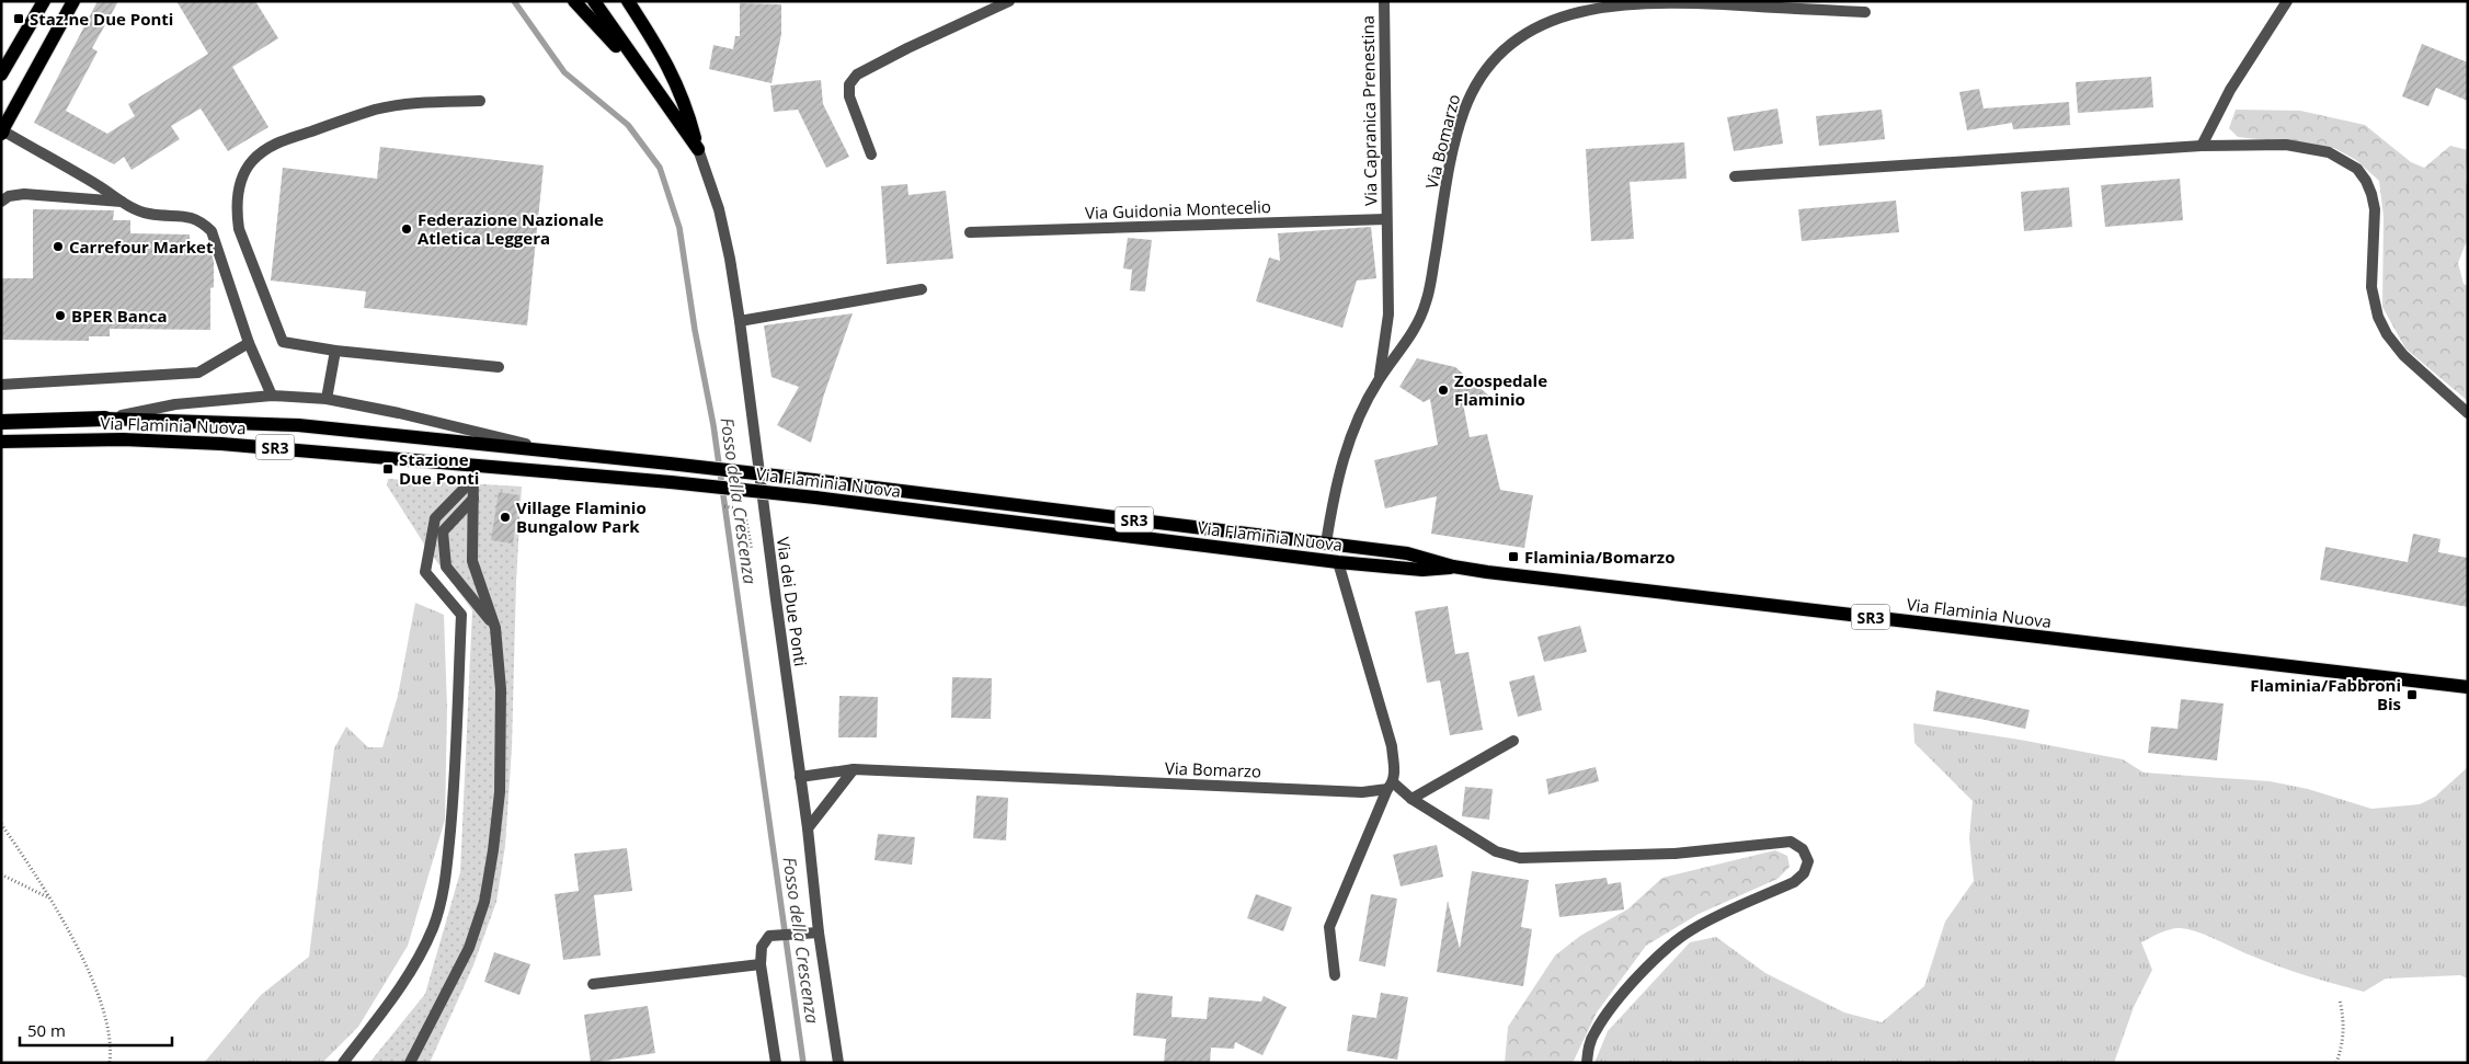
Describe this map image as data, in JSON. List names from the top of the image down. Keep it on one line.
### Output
{"streets":{"highway":["SR3"],"main road":["Via Flaminia Nuova"],"street":["Via Capranica Prenestina","Via Bomarzo","Via Guidonia Montecelio","Via dei Due Ponti"]},"crossings":[["Via Capranica Prenestina","Via Bomarzo"],["Via Capranica Prenestina","Via Guidonia Montecelio"],["Via Bomarzo","Via Guidonia Montecelio"],["Via Bomarzo","Via Flaminia Nuova"],["Via Bomarzo","Via dei Due Ponti"],["Via Flaminia Nuova","SR3"]],"water":["Fosso della Crescenza"],"places":{"transit":["Staz.ne Due Ponti","Stazione Due Ponti","Flaminia/Bomarzo","Flaminia/Fabbroni Bis"],"other":["Federazione Nazionale Atletica Leggera","Carrefour Market","BPER Banca","Zoospedale Flaminio","Village Flaminio Bungalow Park"]},"scale_bar":"50 m"}
